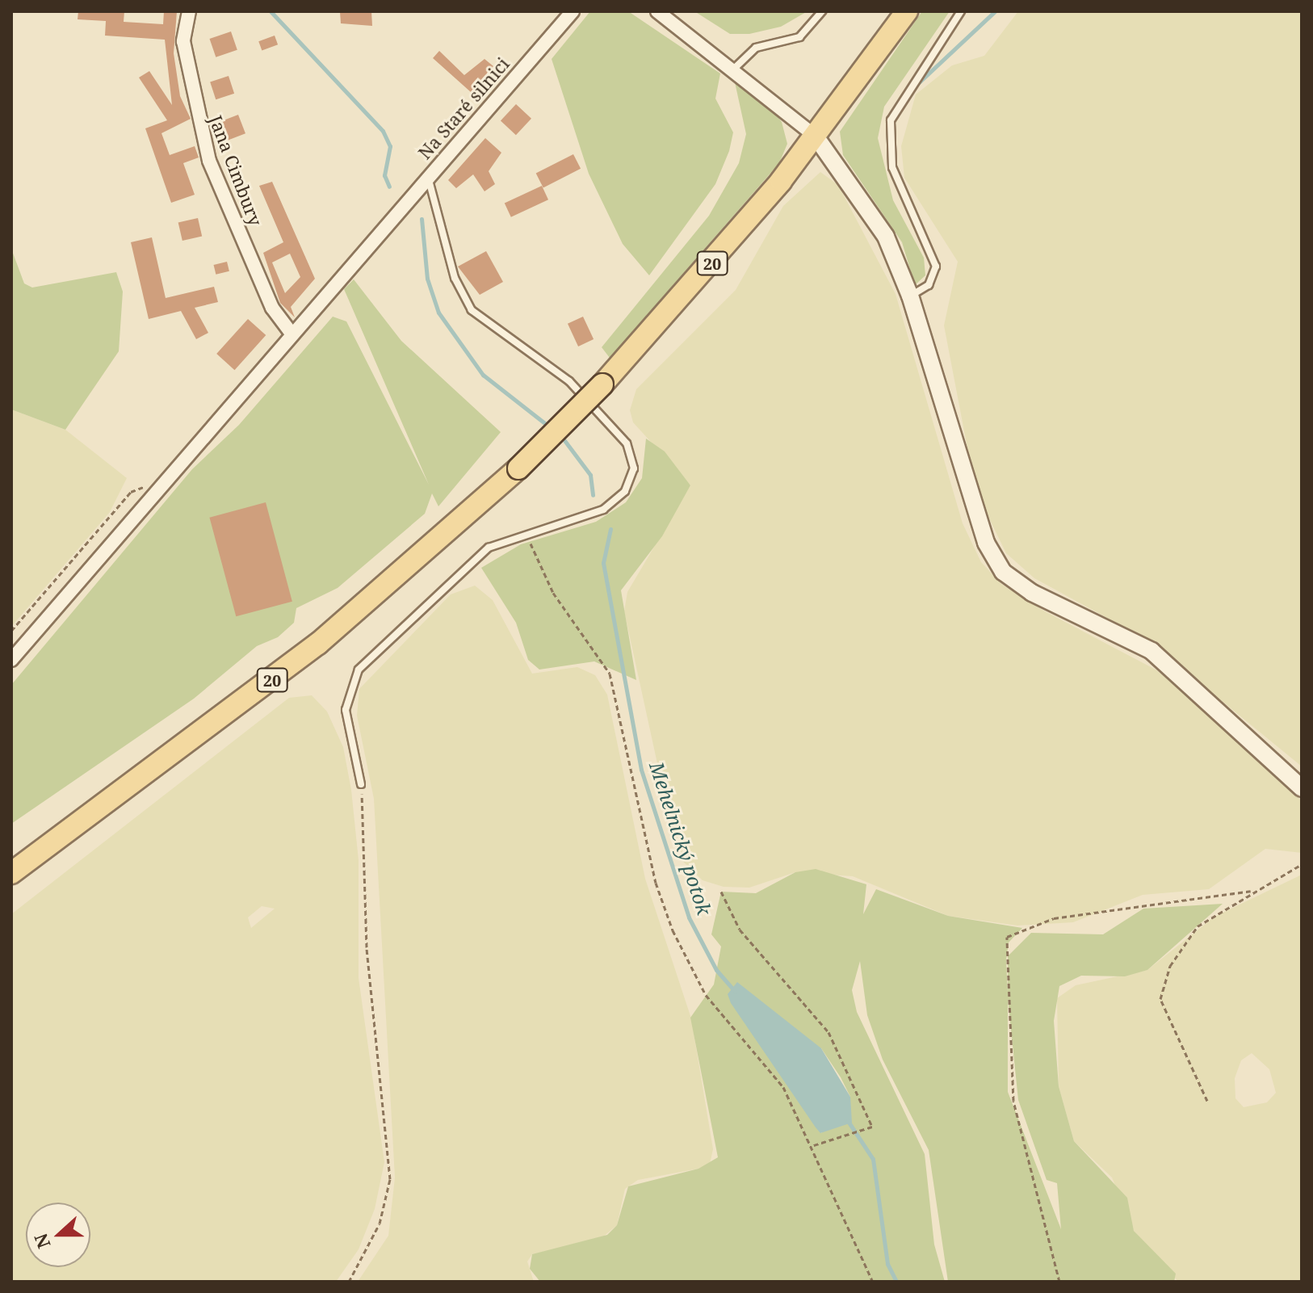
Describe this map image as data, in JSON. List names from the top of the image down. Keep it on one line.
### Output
{"streets":{"main road":["20"],"street":["Na Staré silnici","Jana Cimbury"]},"water":["Mehelnický potok"],"north":"left"}
